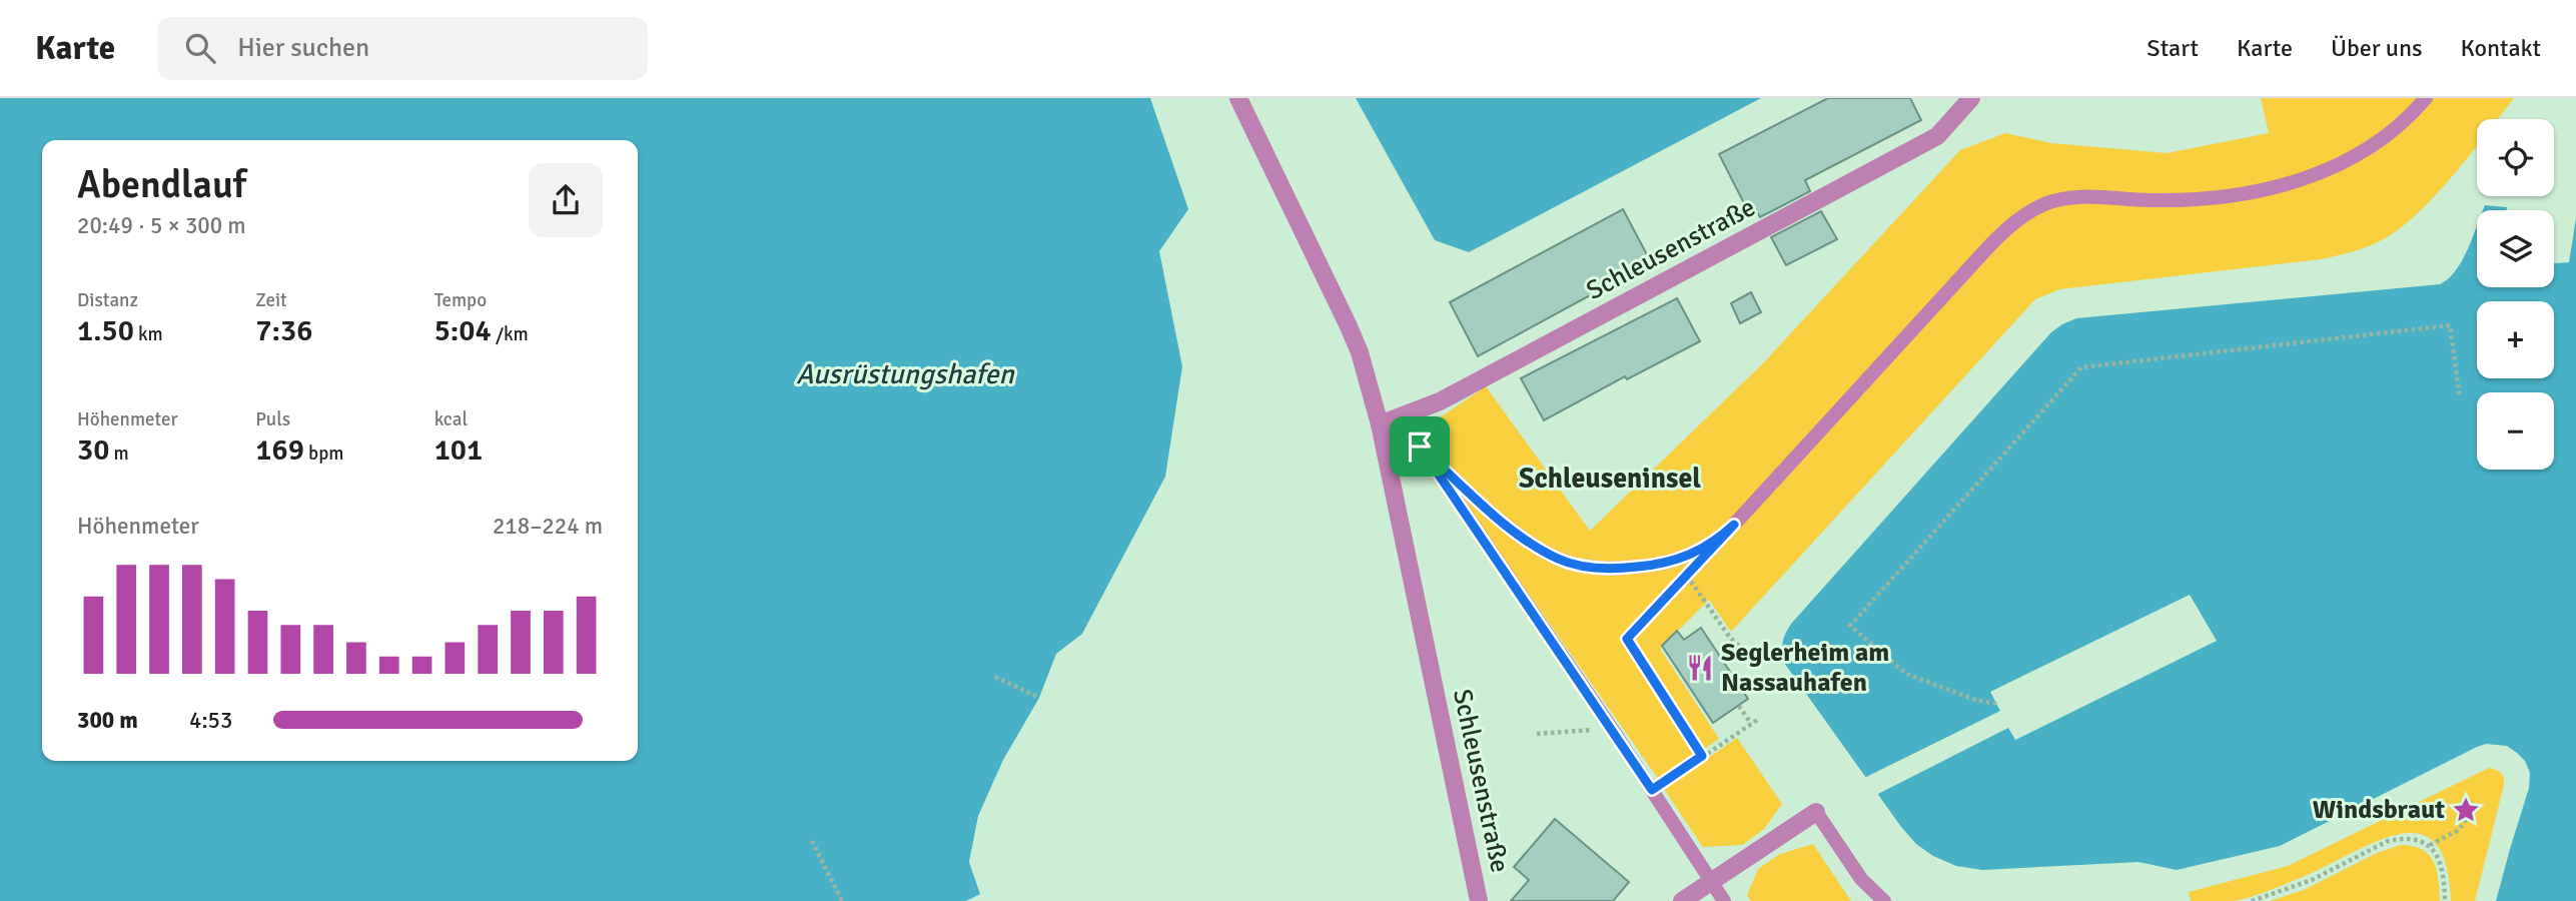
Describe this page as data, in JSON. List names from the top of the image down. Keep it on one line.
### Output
{"streets":{"street":["Schleusenstraße"]},"districts":["Schleuseninsel"],"water":["Ausrüstungshafen"],"places":{"restaurant":["Seglerheim am Nassauhafen"],"place":["Windsbraut"]},"page":{"header":"Karte","search":"Hier suchen","nav":["Start","Karte","Über uns","Kontakt"],"map_buttons":["+","−"],"heading":["Abendlauf","20:49 · 5 × 300 m"],"stats":[["Distanz","1.50 km"],["Zeit","7:36"],["Tempo","5:04 /km"],["Höhenmeter","30 m"],["Puls","169 bpm"],["kcal","101"]],"chart":["Höhenmeter","218–224 m"],"list":[{"name":"300 m","note":"4:53"}]}}
